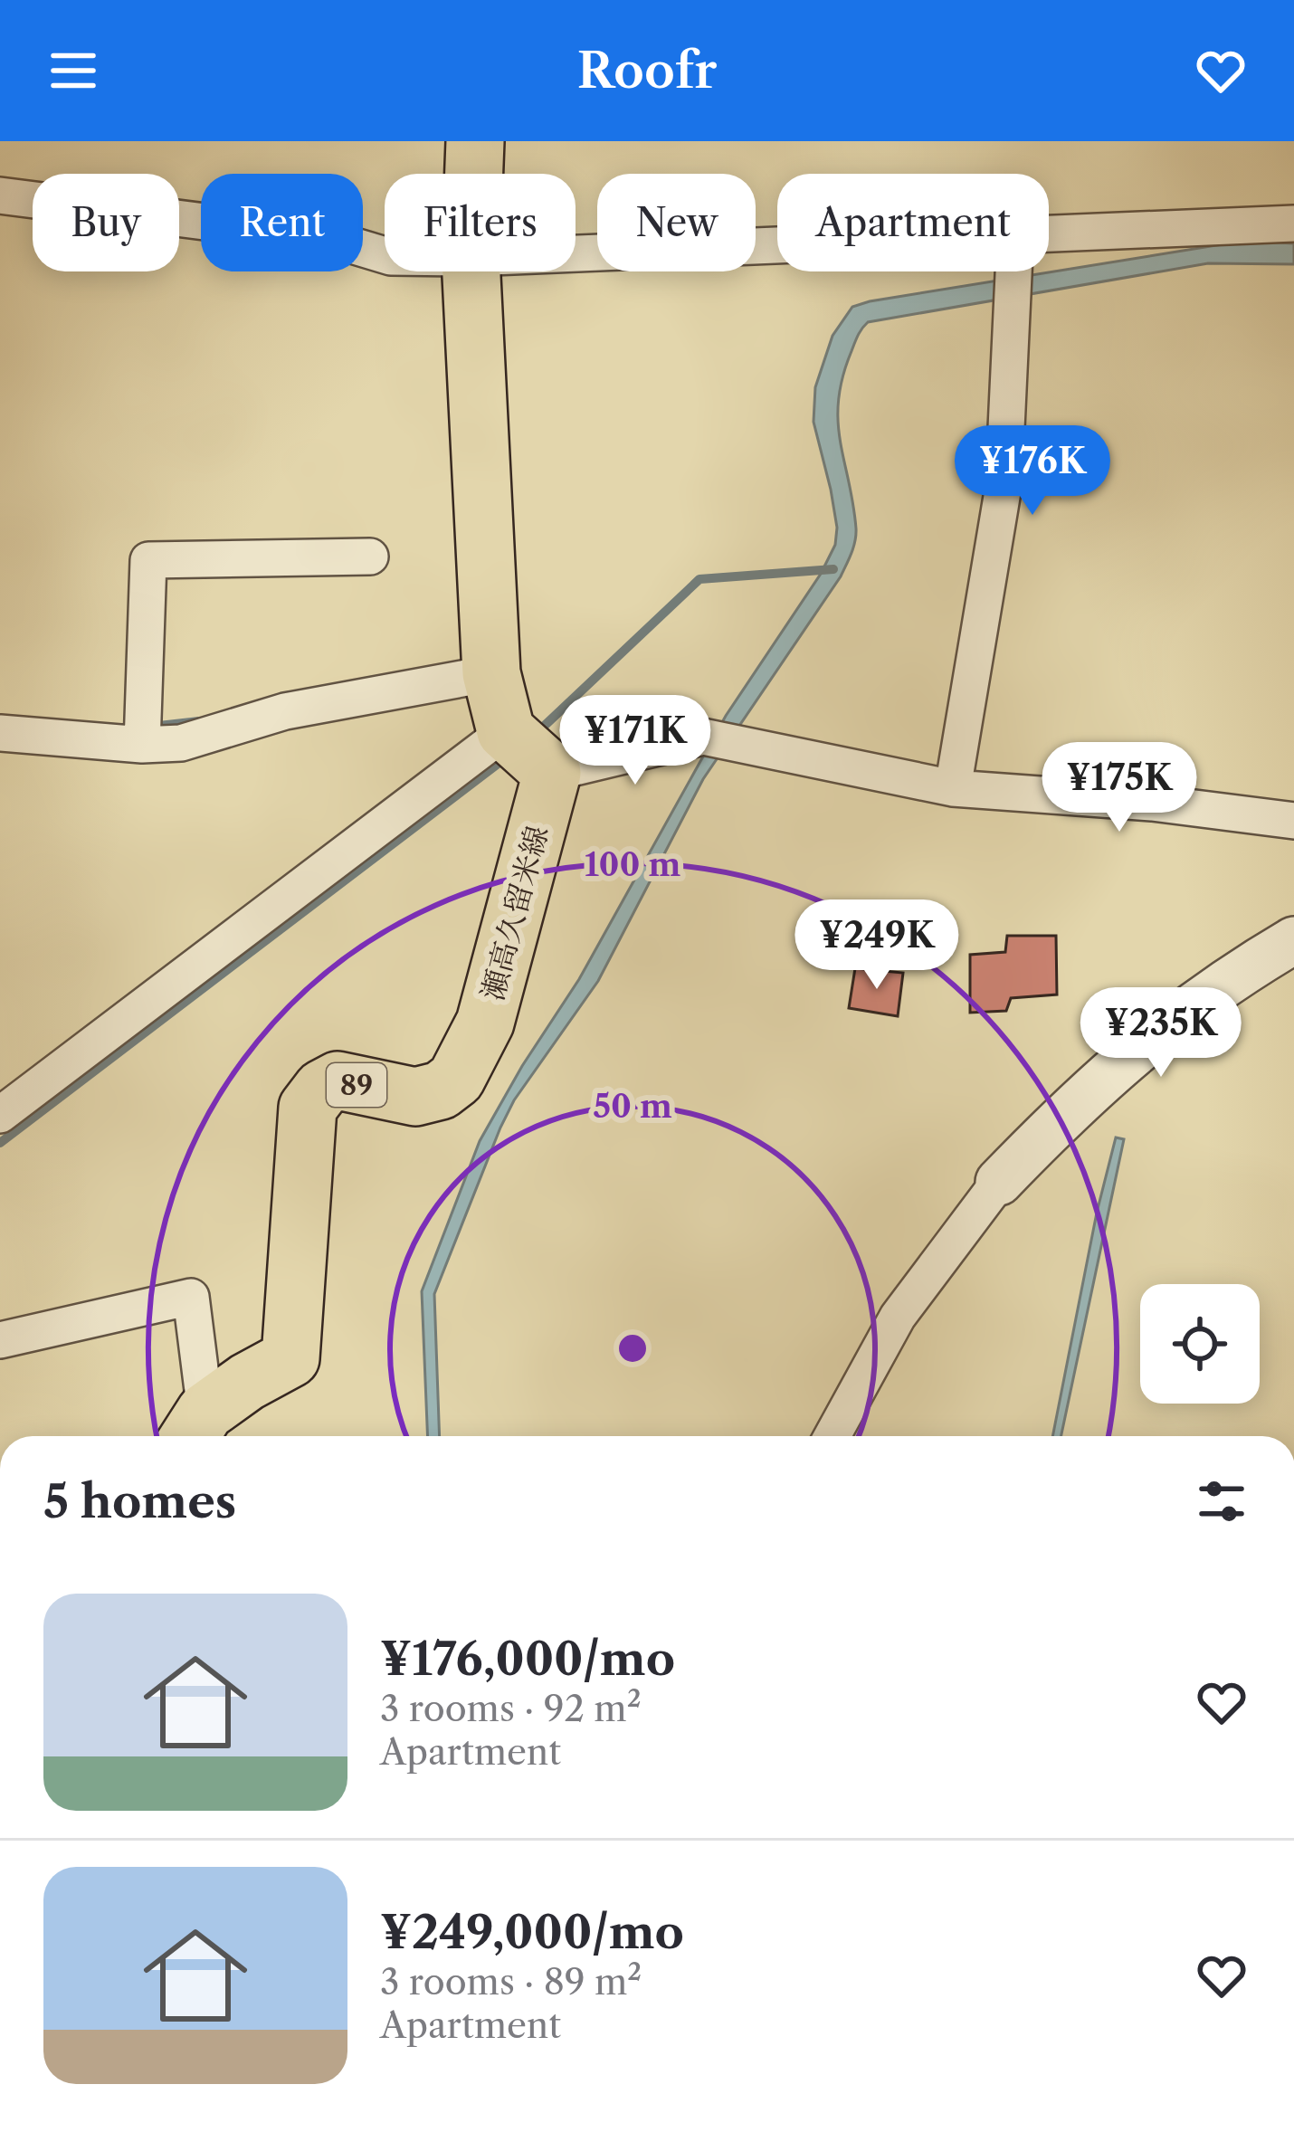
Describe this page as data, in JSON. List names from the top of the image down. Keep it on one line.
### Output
{"streets":{"main road":["瀬高久留米線","89"]},"page":{"header":"Roofr","chip":["Buy","Rent","Filters","New","Apartment"],"price":["¥176K","¥171K","¥175K","¥249K","¥235K"],"heading":"5 homes","list":[{"name":"¥176,000/mo","note":"3 rooms · 92 m² · Apartment"},{"name":"¥249,000/mo","note":"3 rooms · 89 m² · Apartment"}]},"rings":["100 m","50 m"]}
